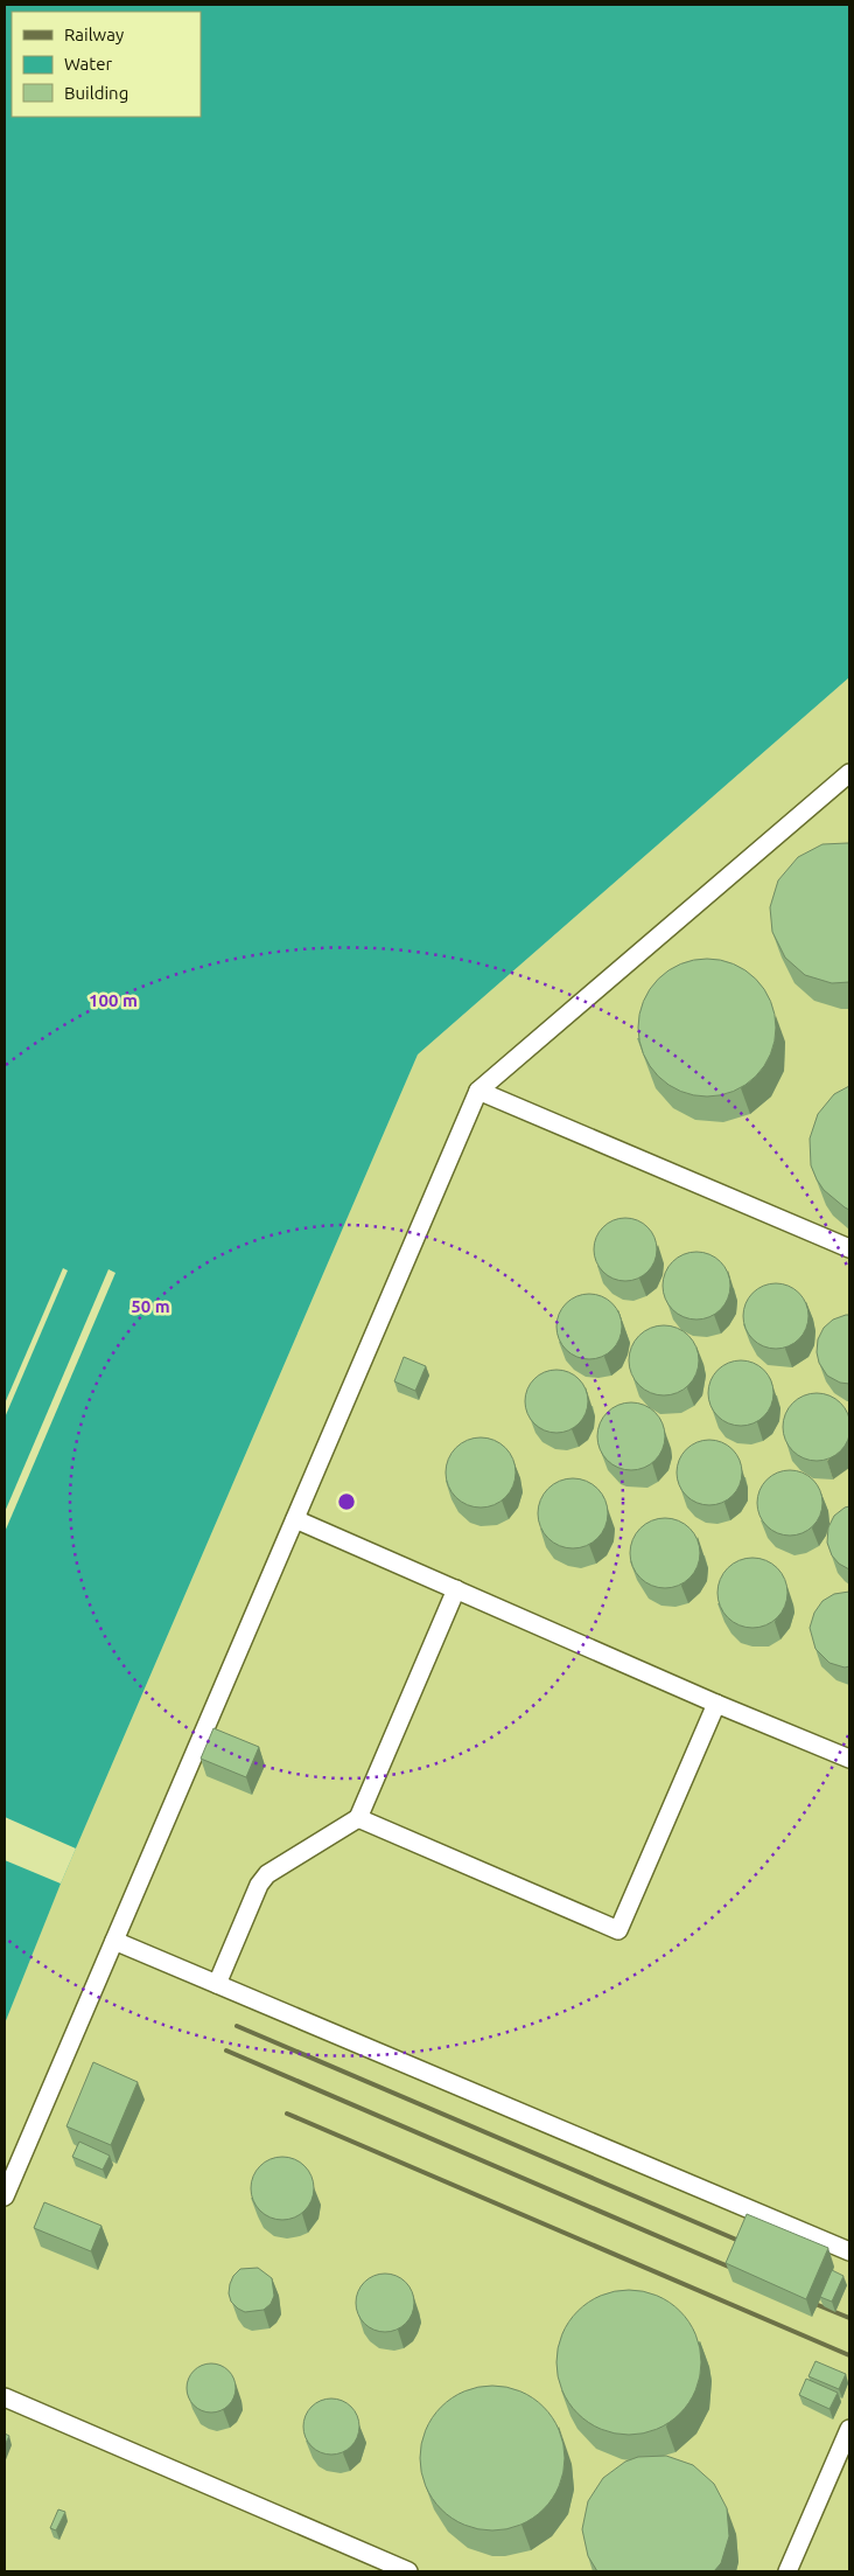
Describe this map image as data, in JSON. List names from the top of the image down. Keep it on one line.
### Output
{"legend":["Railway","Water","Building"],"rings":["100 m","50 m"]}
